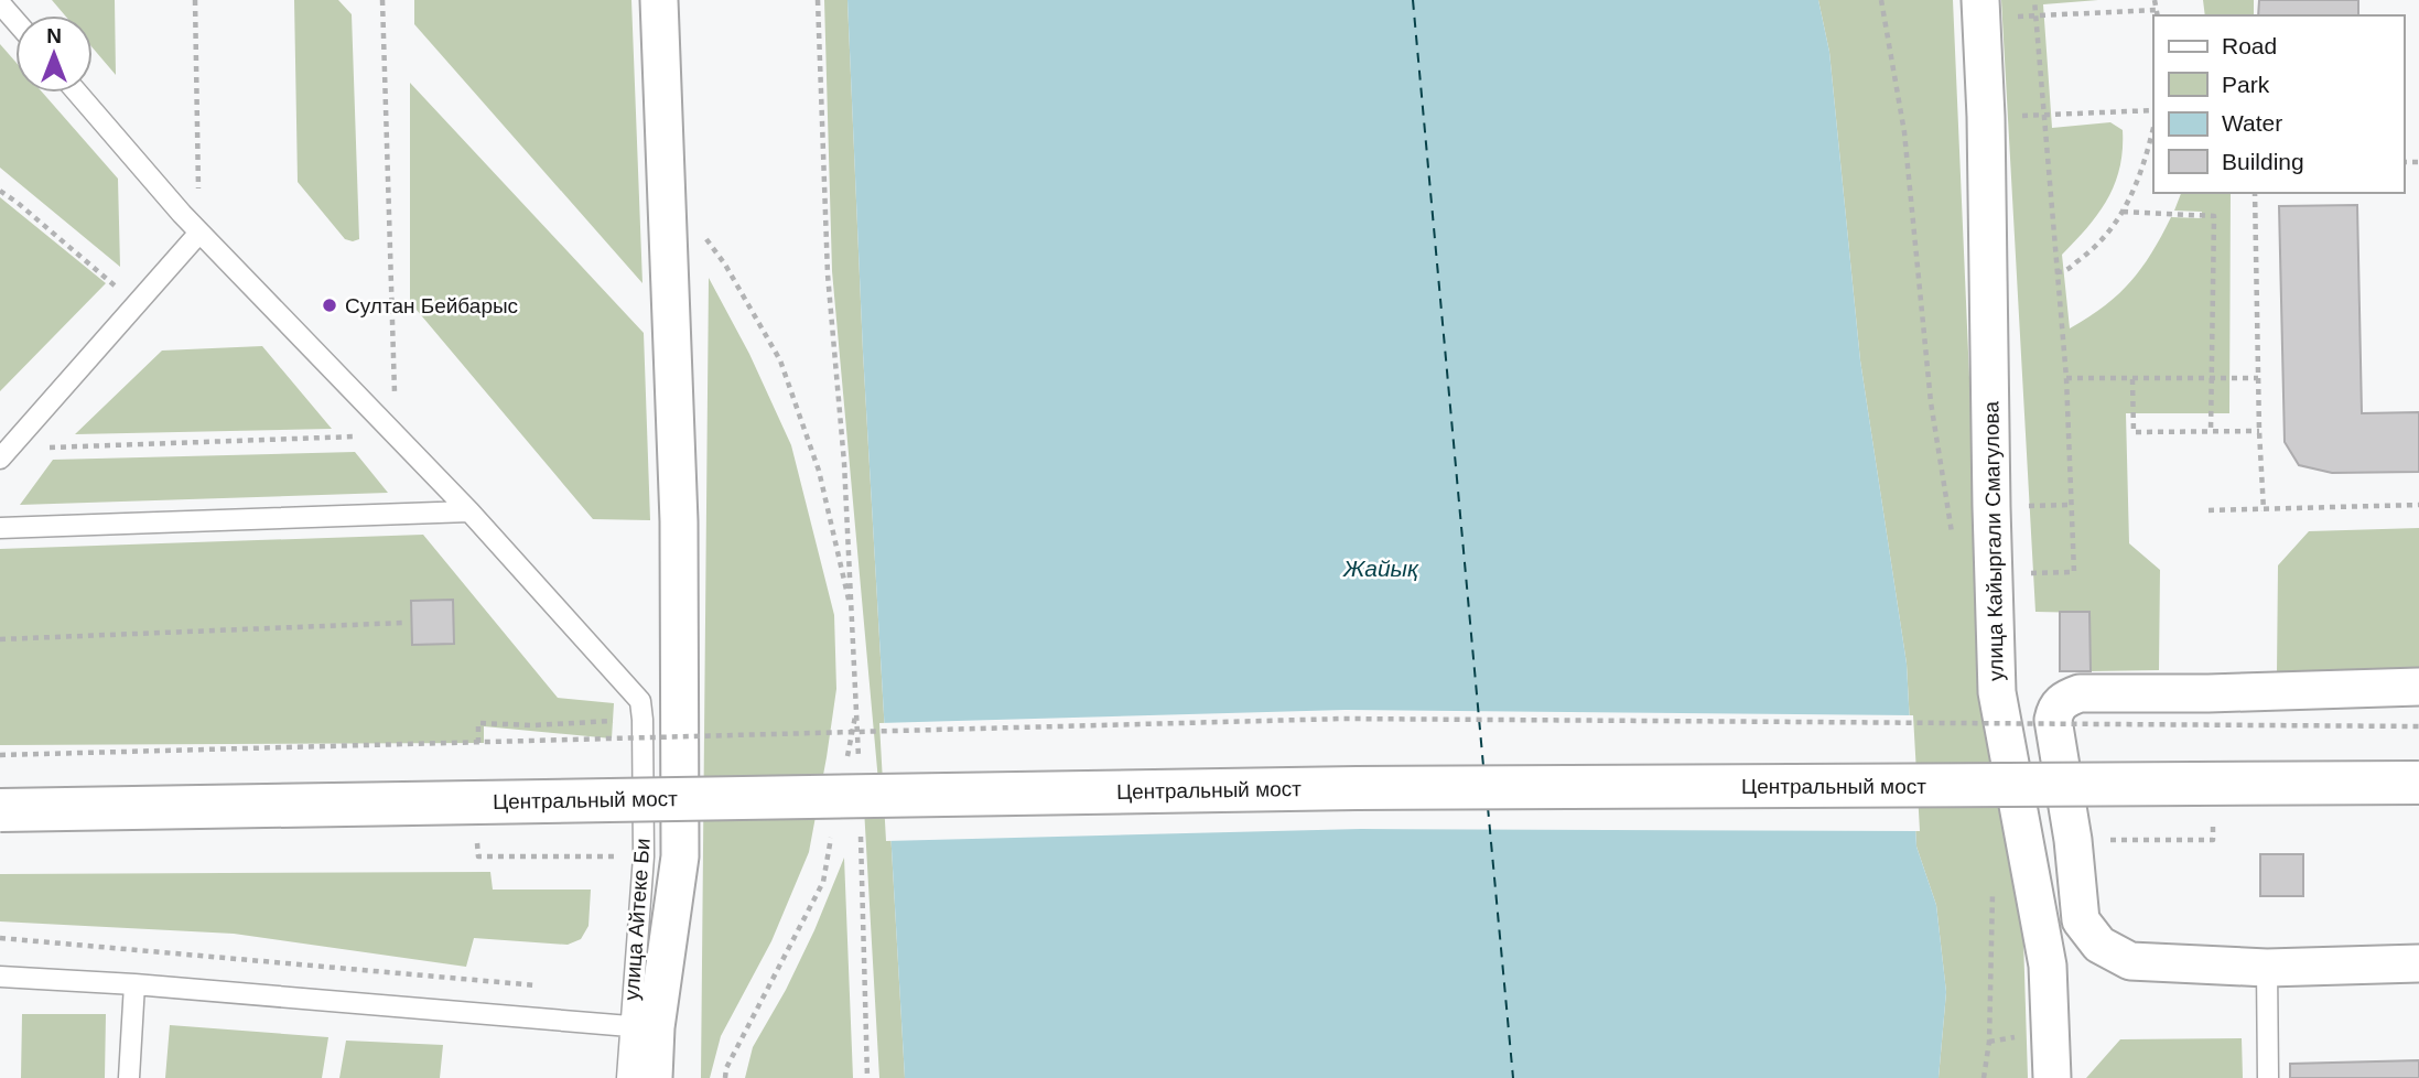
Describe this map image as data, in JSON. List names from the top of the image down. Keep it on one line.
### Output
{"streets":{"main road":["Центральный мост"],"street":["улица Кайыргали Смагулова"],"lane":["улица Айтеке Би"]},"water":["Жайық"],"places":["Султан Бейбарыс"],"legend":["Road","Park","Water","Building"],"north":"top"}
